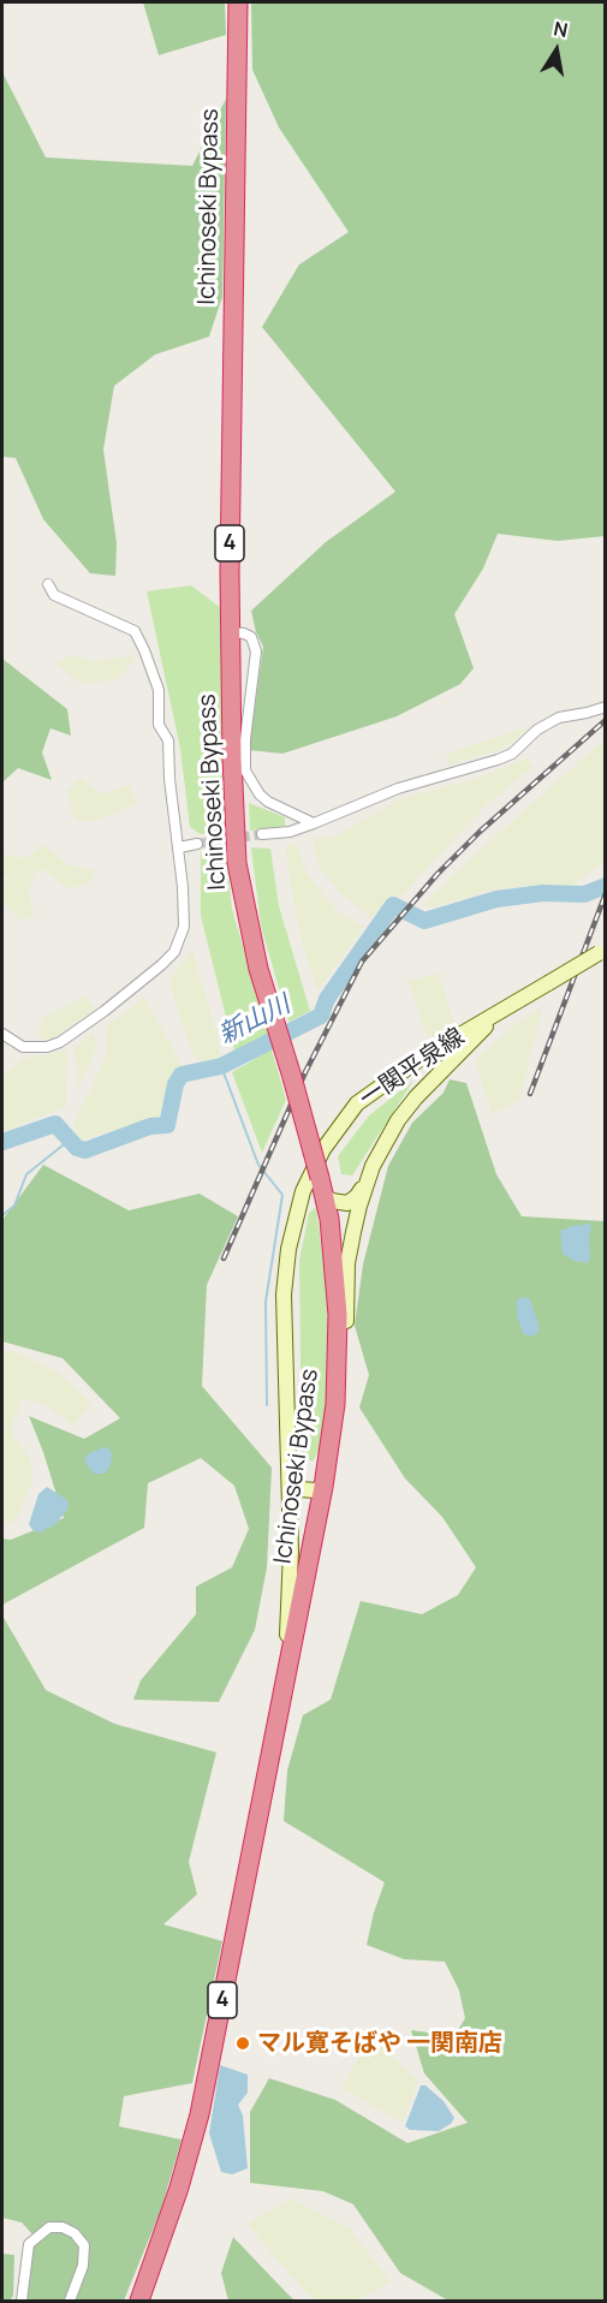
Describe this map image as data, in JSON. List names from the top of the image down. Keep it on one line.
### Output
{"streets":{"highway":["Ichinoseki Bypass","4"],"main road":["一関平泉線"]},"crossings":[["Ichinoseki Bypass","4"],["Ichinoseki Bypass","一関平泉線"],["4","一関平泉線"]],"water":["新山川"],"places":["マル寛そばや 一関南店"],"north":"top"}
